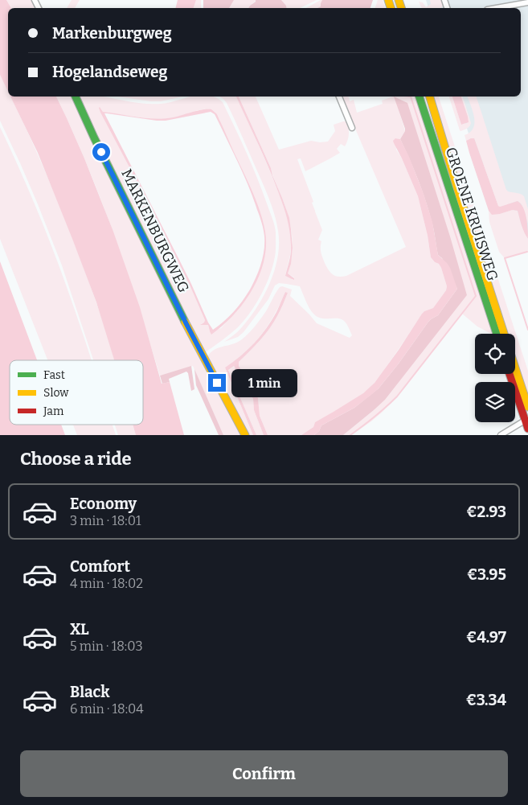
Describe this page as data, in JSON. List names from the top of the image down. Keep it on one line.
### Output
{"streets":{"main road":["GROENE KRUISWEG","MARKENBURGWEG"]},"legend":["Fast","Slow","Jam"],"page":{"banner":["Markenburgweg","Hogelandseweg"],"bubble":"1 min","heading":"Choose a ride","list":[{"name":"Economy","note":"3 min · 18:01","value":"€2.93"},{"name":"Comfort","note":"4 min · 18:02","value":"€3.95"},{"name":"XL","note":"5 min · 18:03","value":"€4.97"},{"name":"Black","note":"6 min · 18:04","value":"€3.34"}],"buttons":"Confirm"}}
